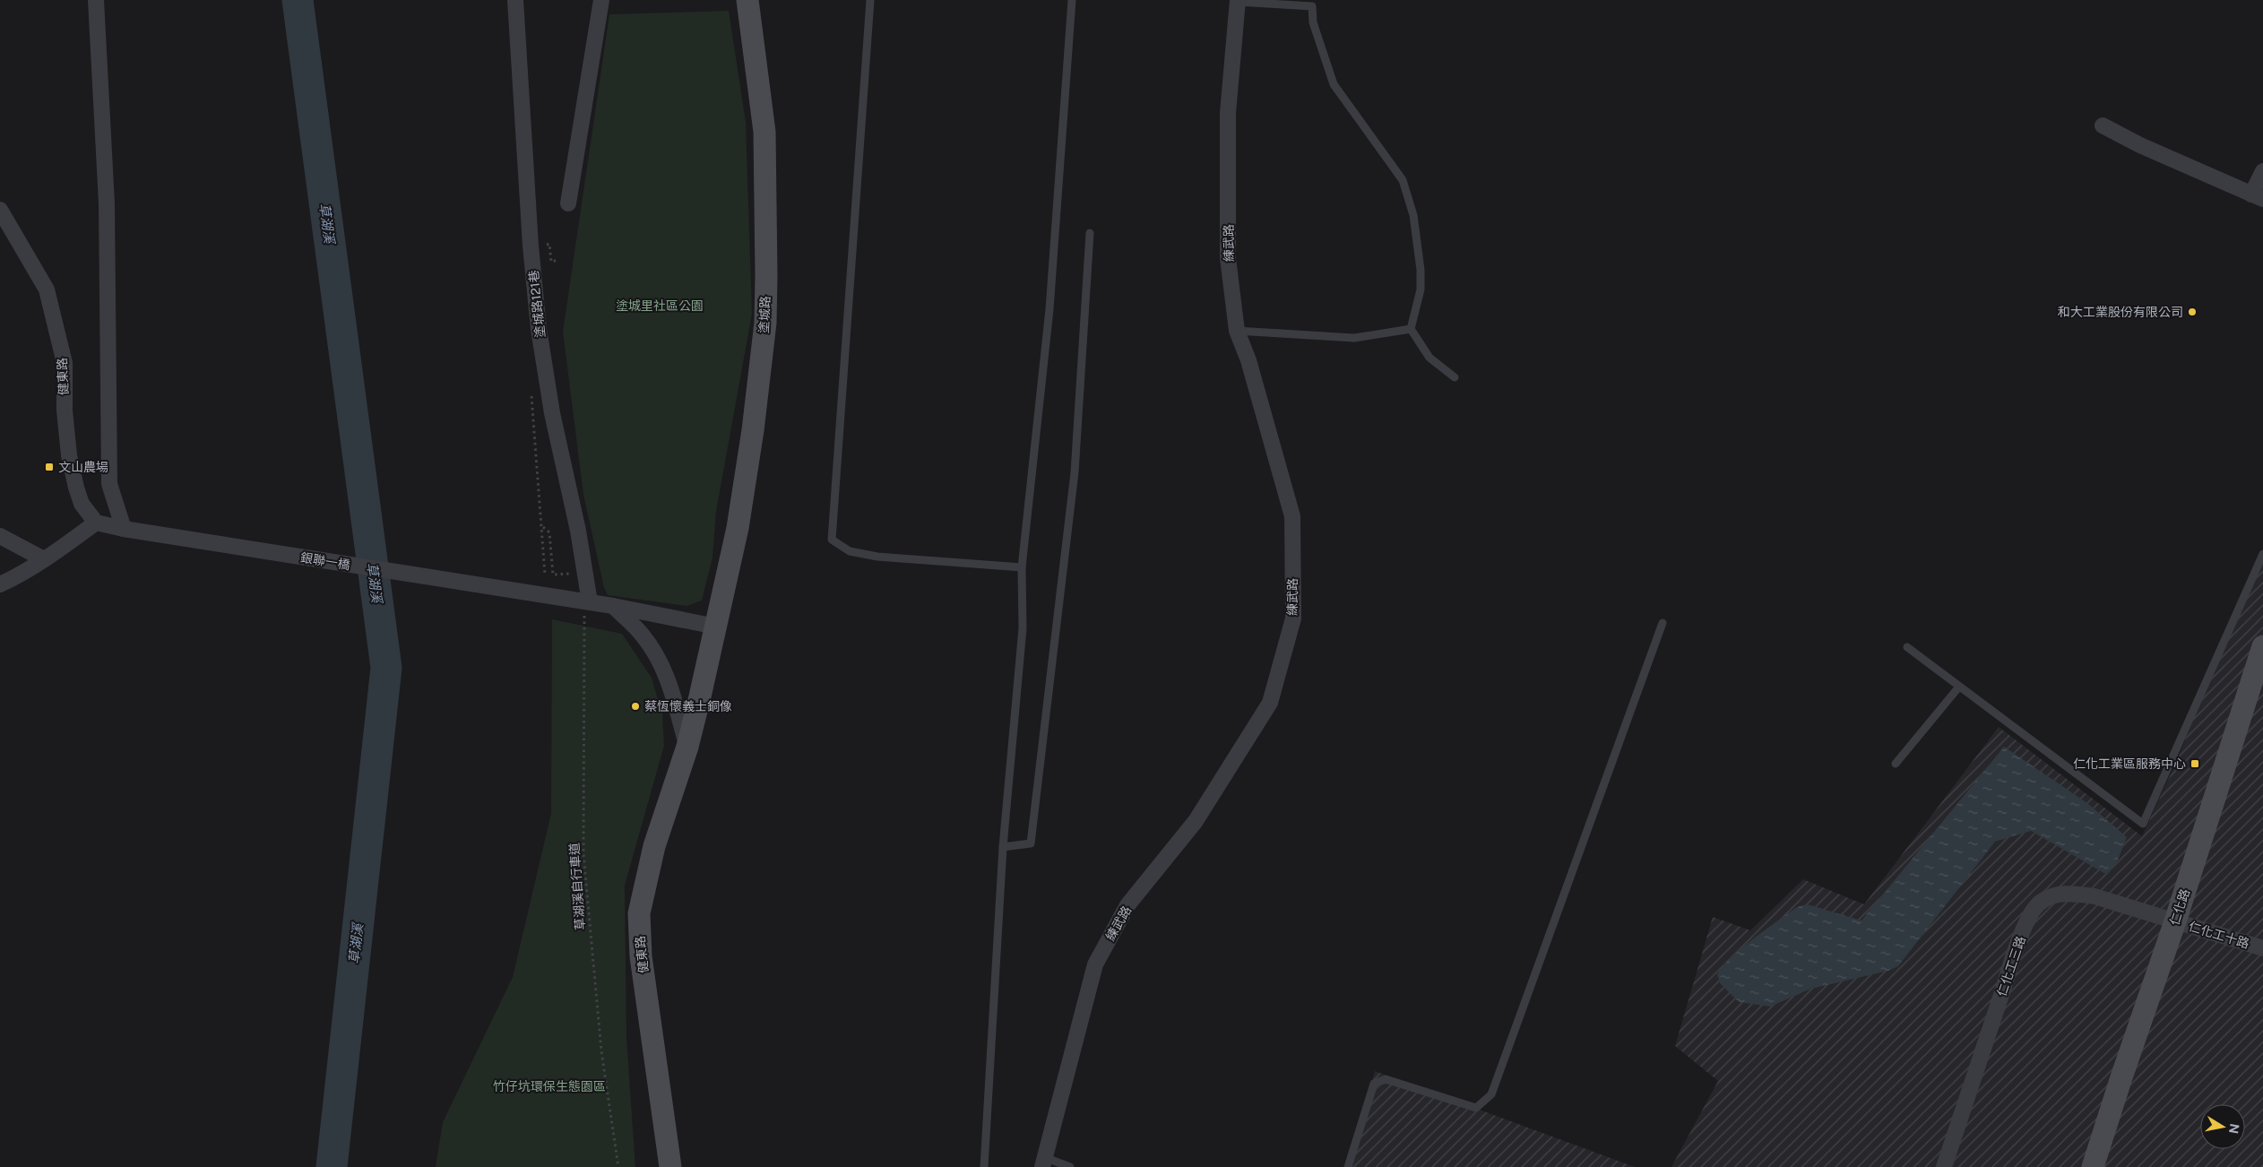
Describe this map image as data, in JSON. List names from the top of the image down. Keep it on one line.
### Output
{"streets":{"street":["練武路","塗城路121巷","塗城路","健東路","銀聯一橋","仁化路","仁化工十路","仁化工三路"],"path":["草湖溪自行車道"]},"crossings":[["塗城路121巷","銀聯一橋"],["塗城路121巷","草湖溪自行車道"],["塗城路","健東路"],["銀聯一橋","草湖溪自行車道"],["仁化路","仁化工十路"],["仁化路","仁化工三路"],["仁化工十路","仁化工三路"]],"water":["草湖溪"],"parks":["塗城里社區公園","竹仔坑環保生態園區"],"places":{"other":["和大工業股份有限公司","蔡恆懷義士銅像"],"transit":["文山農場","仁化工業區服務中心"]},"north":"right"}
